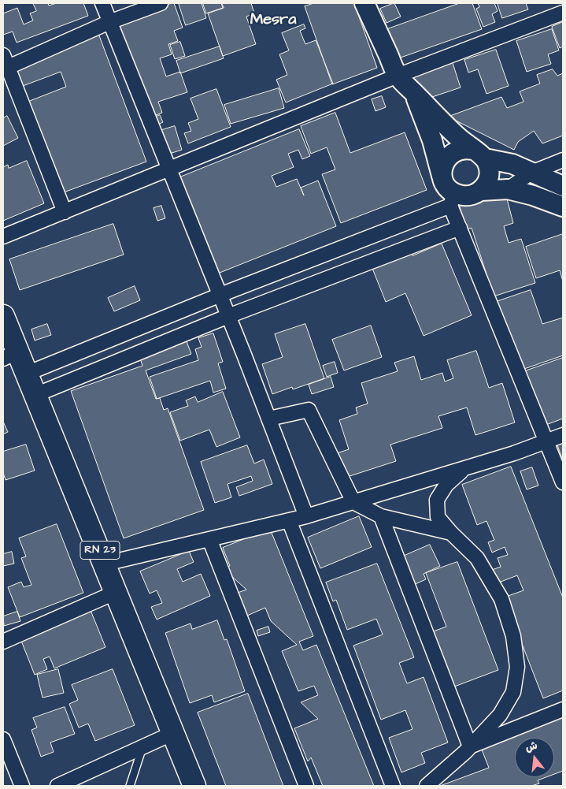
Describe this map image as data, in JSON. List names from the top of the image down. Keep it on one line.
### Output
{"streets":{"main road":["RN 23"]},"districts":["Mesra"],"north":"top"}
